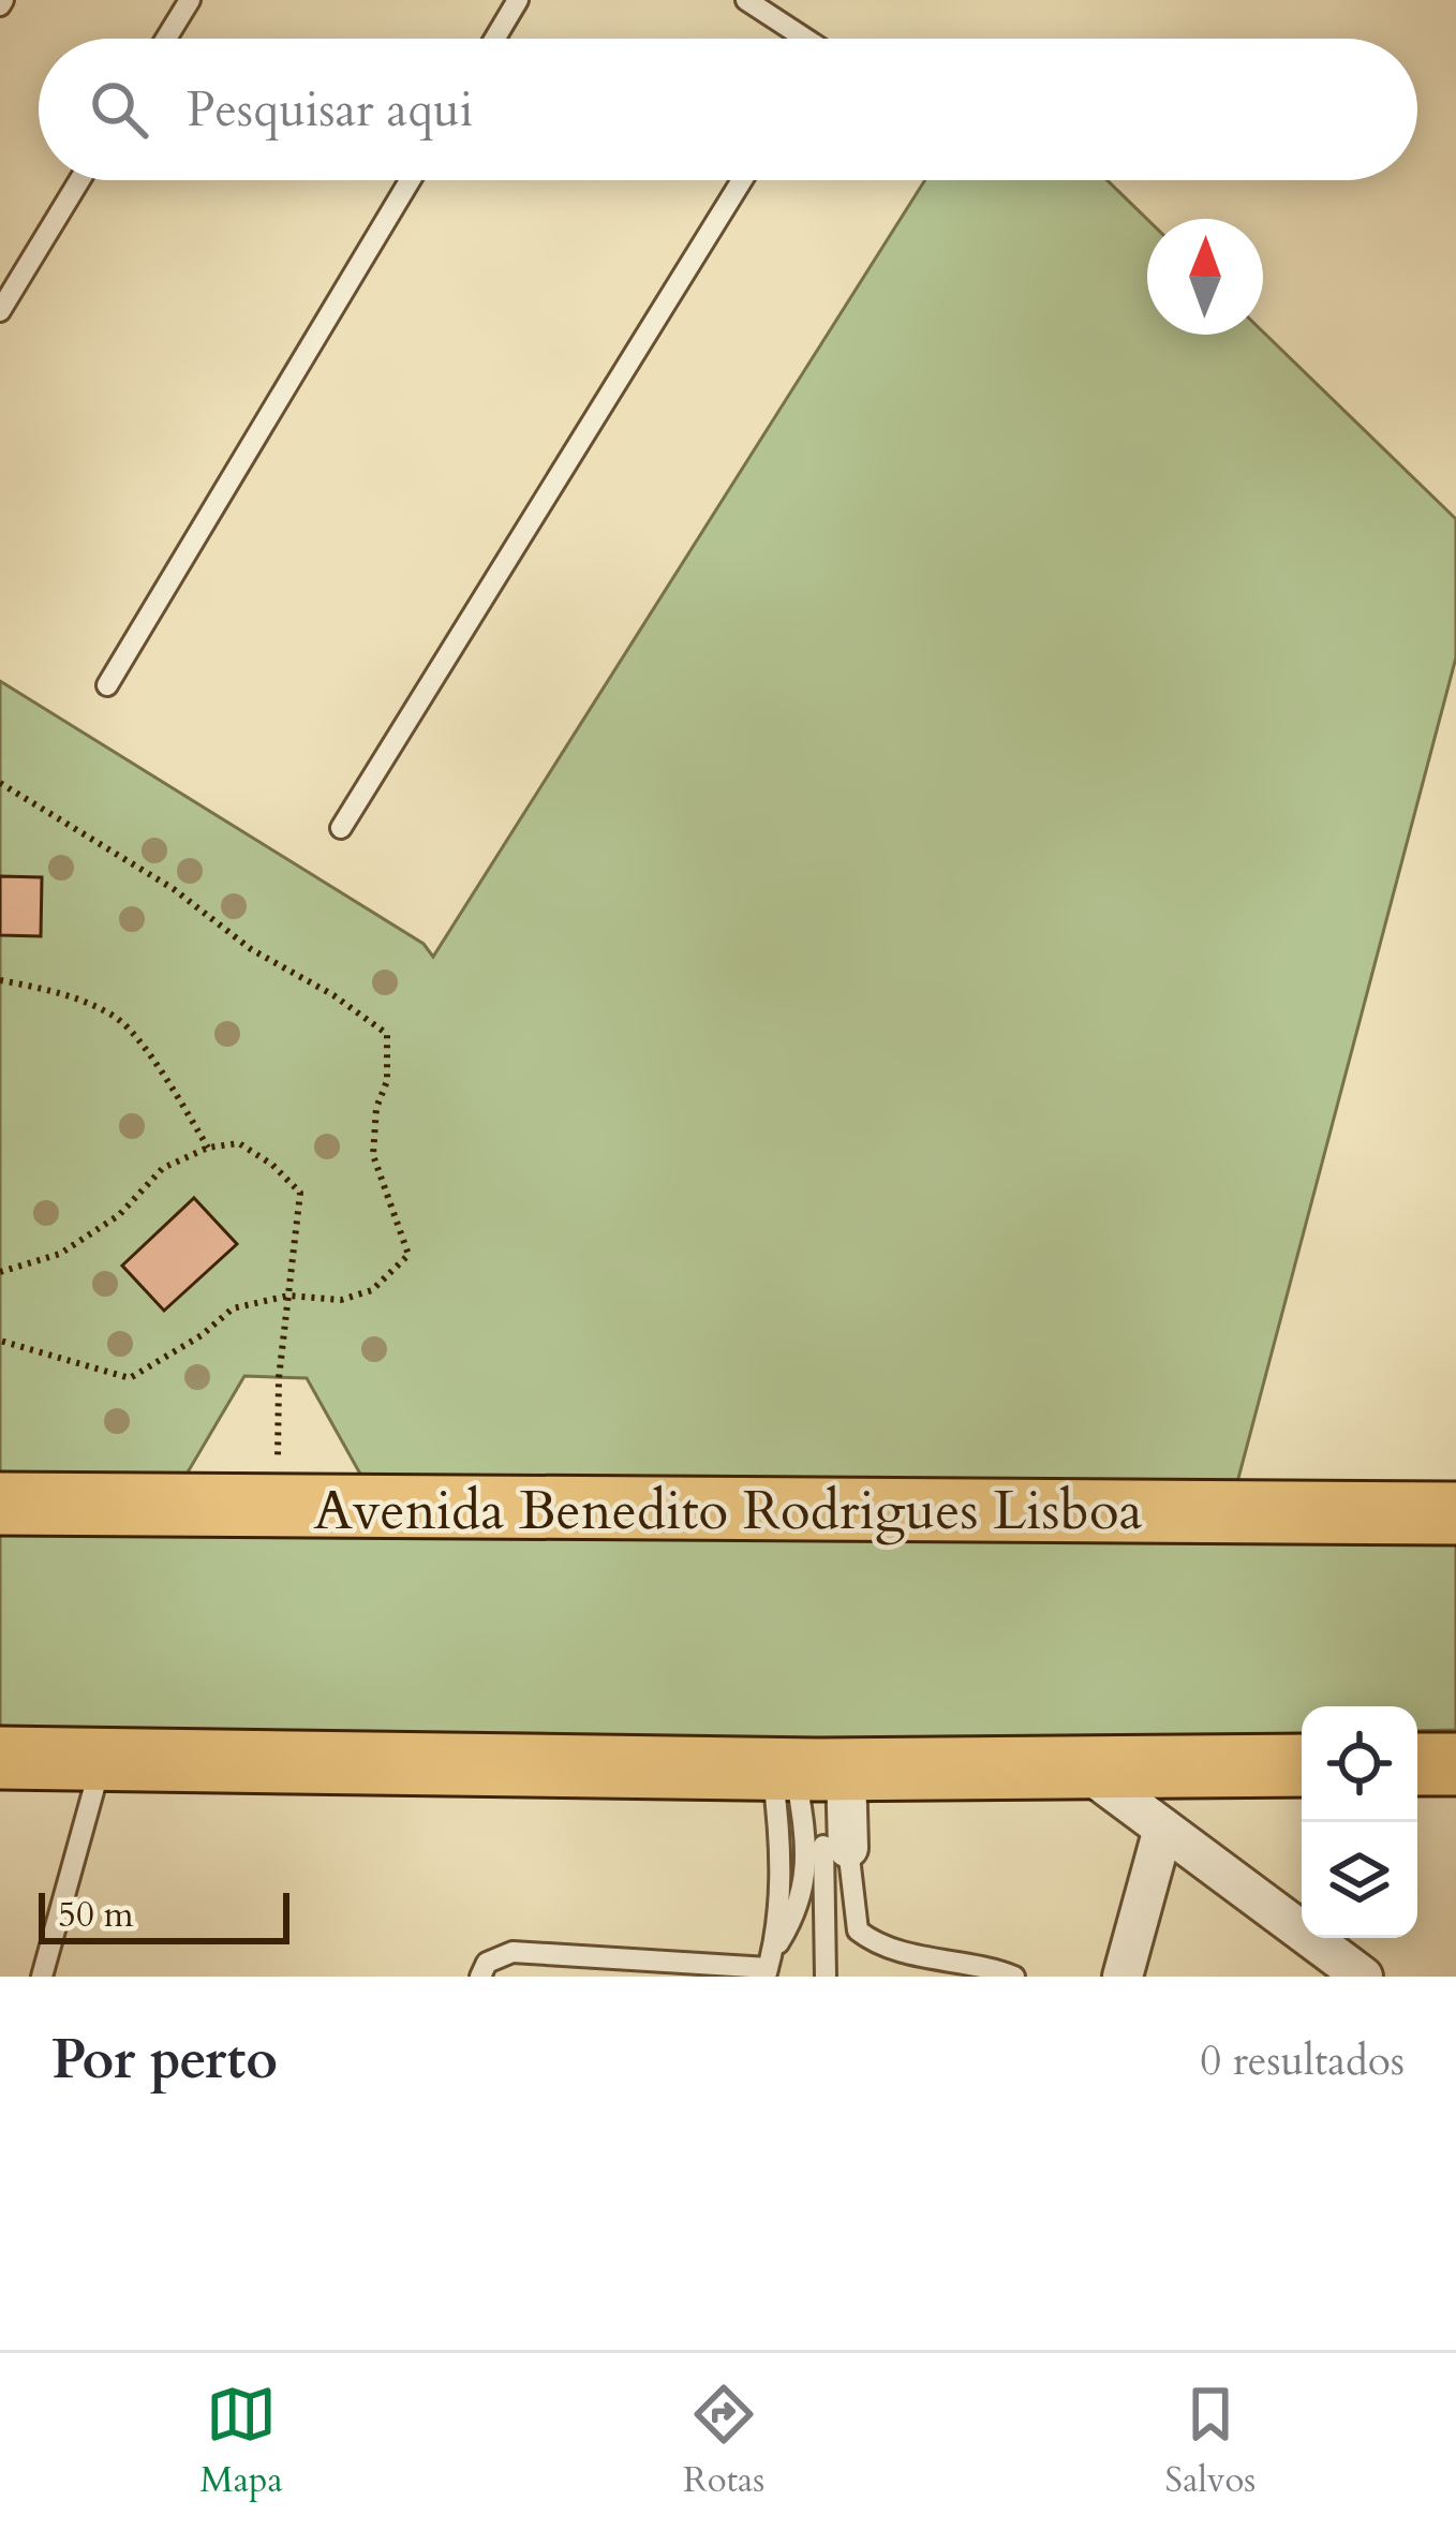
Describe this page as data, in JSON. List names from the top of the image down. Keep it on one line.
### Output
{"streets":{"main road":["Avenida Benedito Rodrigues Lisboa"]},"scale_bar":"50 m","north":"top","page":{"search":"Pesquisar aqui","scale":"50 m","heading":["Por perto","0 resultados"],"nav":["Mapa","Rotas","Salvos"]}}
